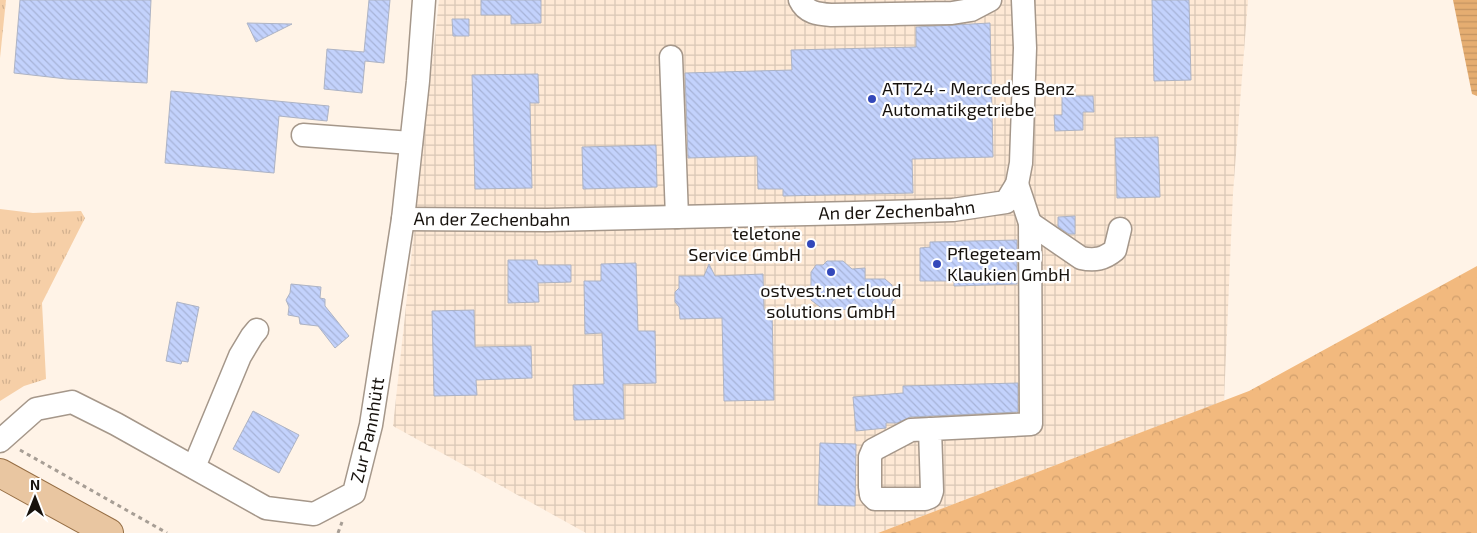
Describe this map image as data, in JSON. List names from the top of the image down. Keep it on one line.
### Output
{"streets":{"street":["An der Zechenbahn","Zur Pannhütt"]},"crossings":[["An der Zechenbahn","Zur Pannhütt"]],"places":["ATT24 - Mercedes Benz Automatikgetriebe","teletone Service GmbH","Pflegeteam Klaukien GmbH","ostvest.net cloud solutions GmbH"],"north":"top"}
